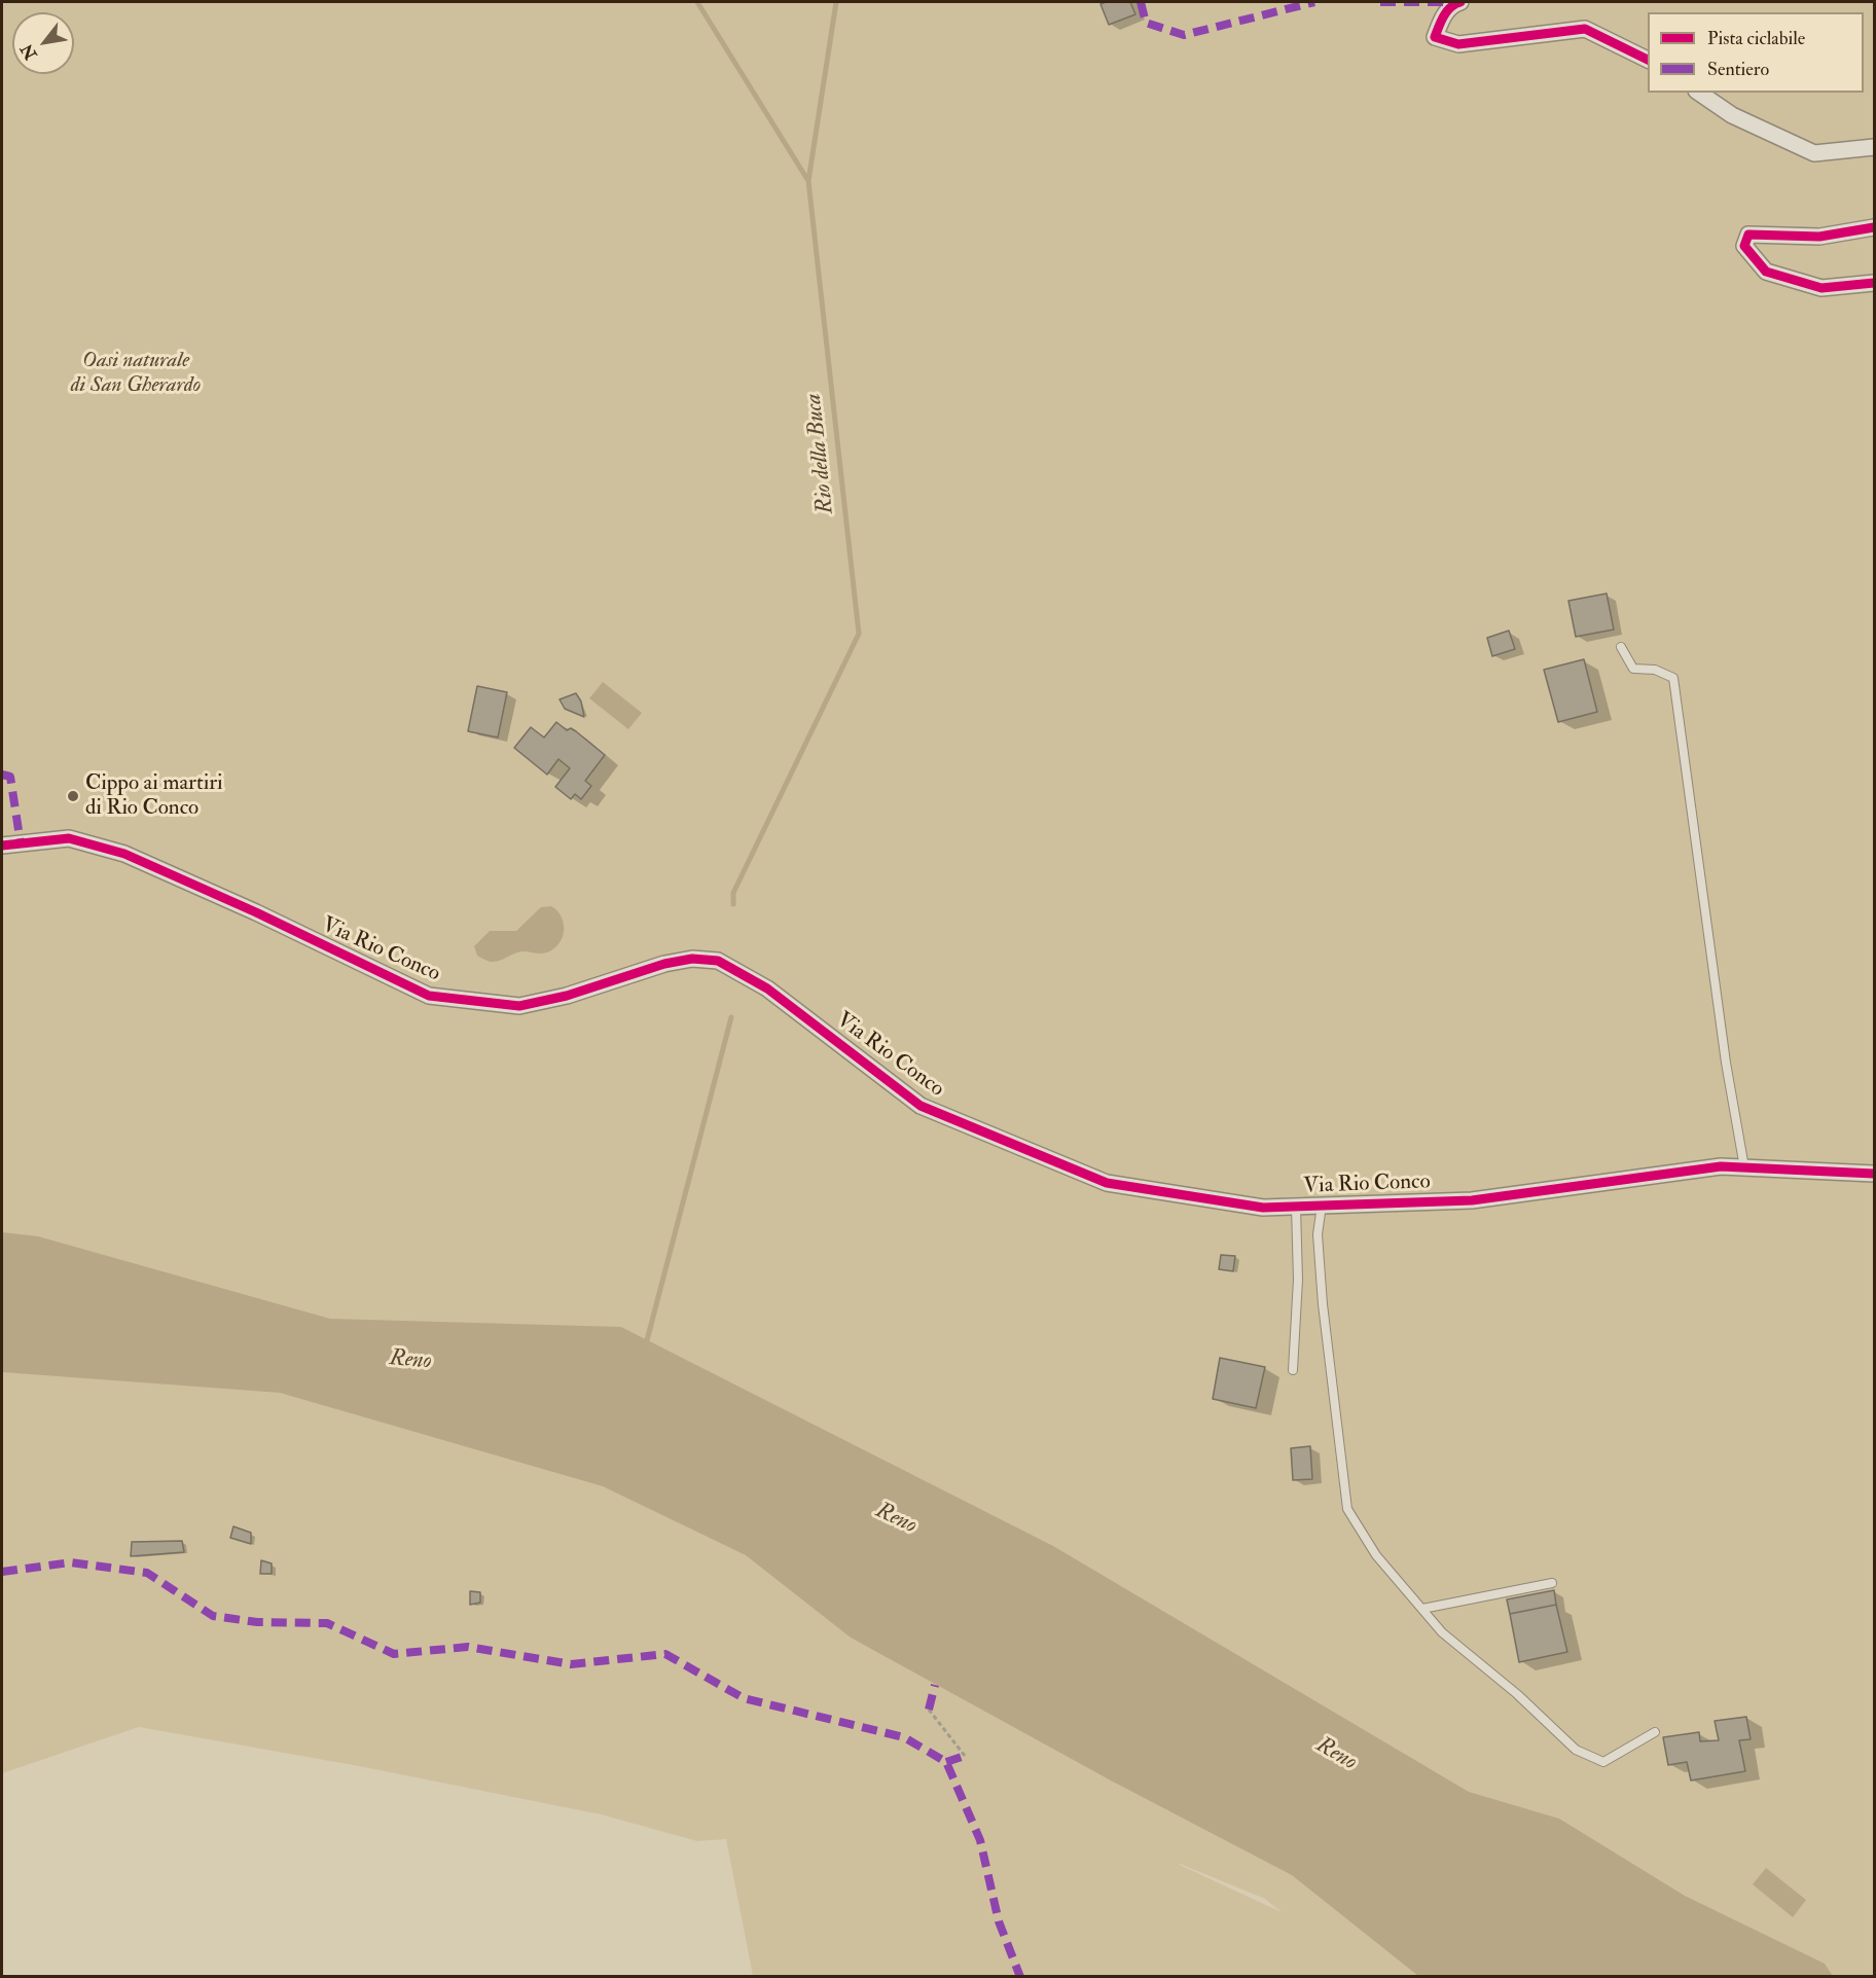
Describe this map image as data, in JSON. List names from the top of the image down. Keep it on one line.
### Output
{"streets":{"street":["Via Rio Conco"]},"water":["Rio della Buca","Reno"],"parks":["Oasi naturale di San Gherardo"],"places":["Cippo ai martiri di Rio Conco"],"legend":["Pista ciclabile","Sentiero"],"north":"bottom left"}
